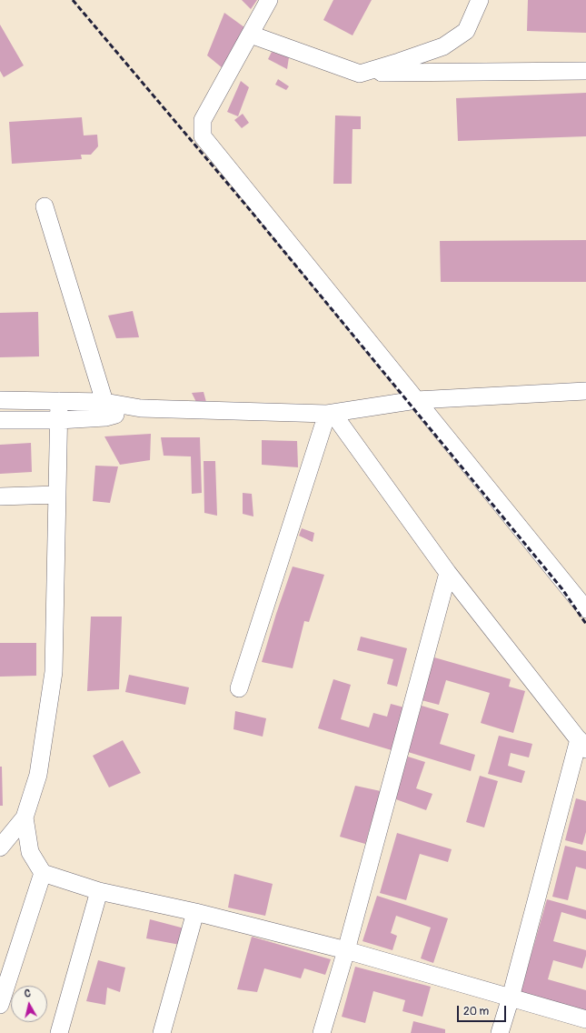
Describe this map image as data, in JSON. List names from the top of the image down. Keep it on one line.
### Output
{"scale_bar":"20 m","north":"top"}
